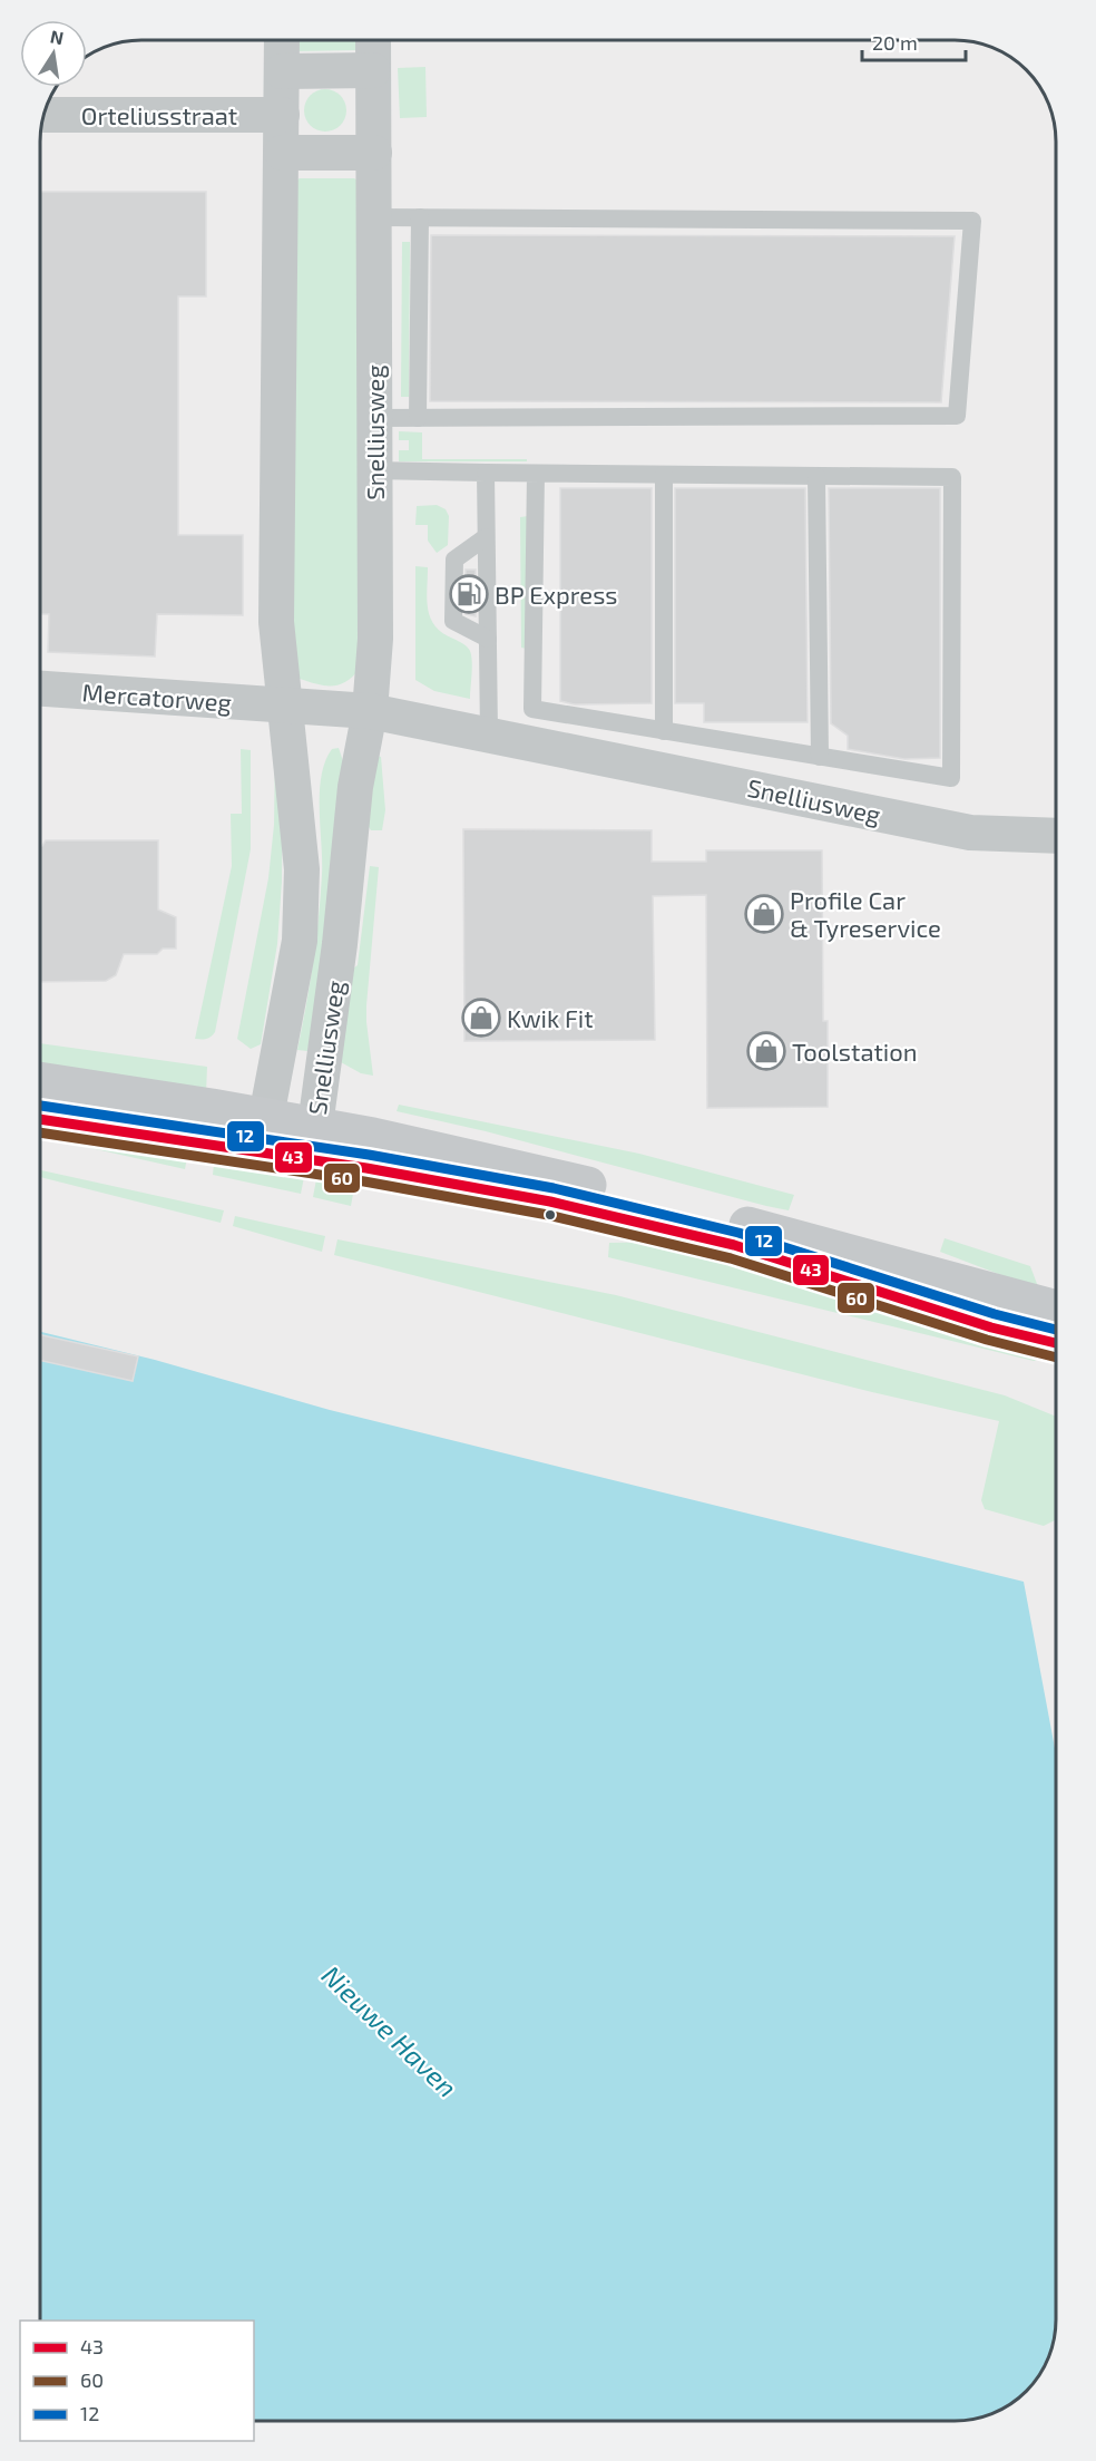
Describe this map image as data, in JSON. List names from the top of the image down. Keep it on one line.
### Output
{"streets":{"street":["Orteliusstraat","Snelliusweg","Mercatorweg"]},"crossings":[["Orteliusstraat","Snelliusweg"],["Snelliusweg","Mercatorweg"]],"water":["Nieuwe Haven"],"places":{"fuel station":["BP Express"],"shop":["Profile Car & Tyreservice","Kwik Fit","Toolstation"]},"lines":["transit line 12","transit line 43","transit line 60"],"legend":["43","60","12"],"scale_bar":"20 m","north":"top"}
